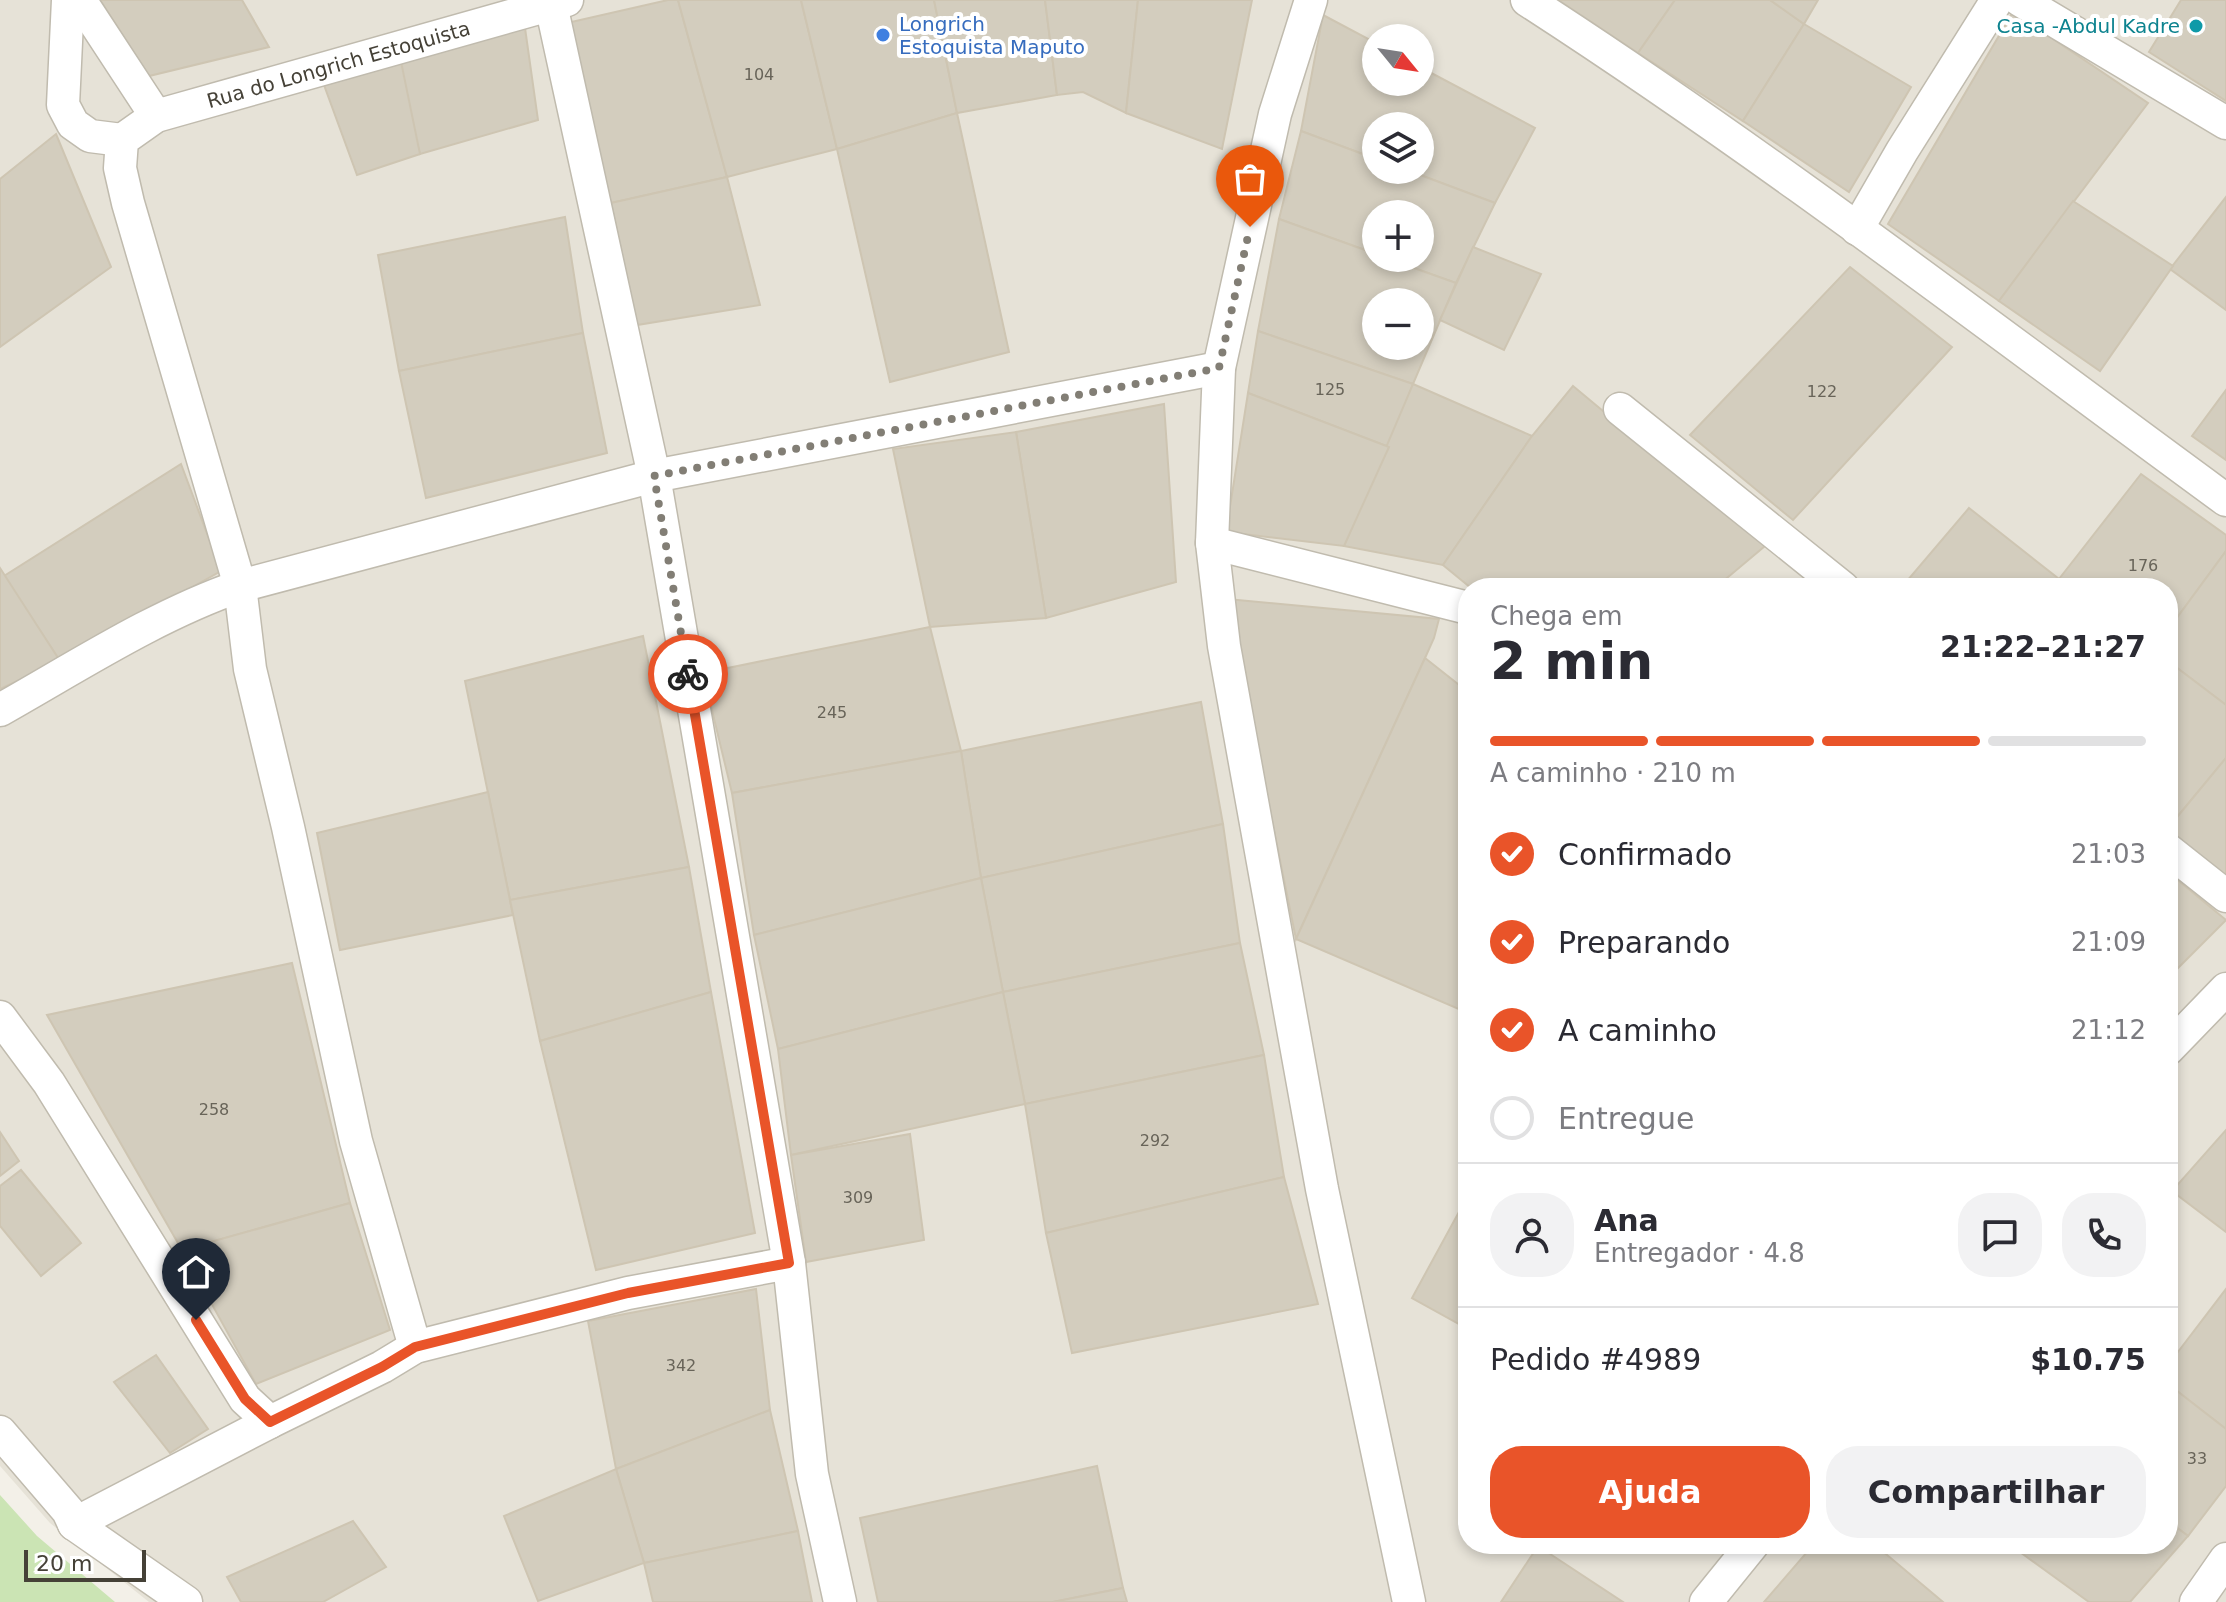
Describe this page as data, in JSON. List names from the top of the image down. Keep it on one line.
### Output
{"streets":{"street":["Rua do Longrich Estoquista"]},"places":["Casa -Abdul Kadre","Longrich Estoquista Maputo"],"house_numbers":["104","125","122","176","245","258","292","309","342","33"],"scale_bar":"20 m","north":"bottom right","page":{"map_buttons":["+","−"],"heading":["2 min","Chega em","21:22–21:27"],"panel":["Ana","Entregador · 4.8","Pedido #4989","$10.75"],"bar":"A caminho · 210 m","list":[["Confirmado","21:03"],["Preparando","21:09"],["A caminho","21:12"],"Entregue"],"buttons":["Ajuda","Compartilhar"],"scale":"20 m"}}
